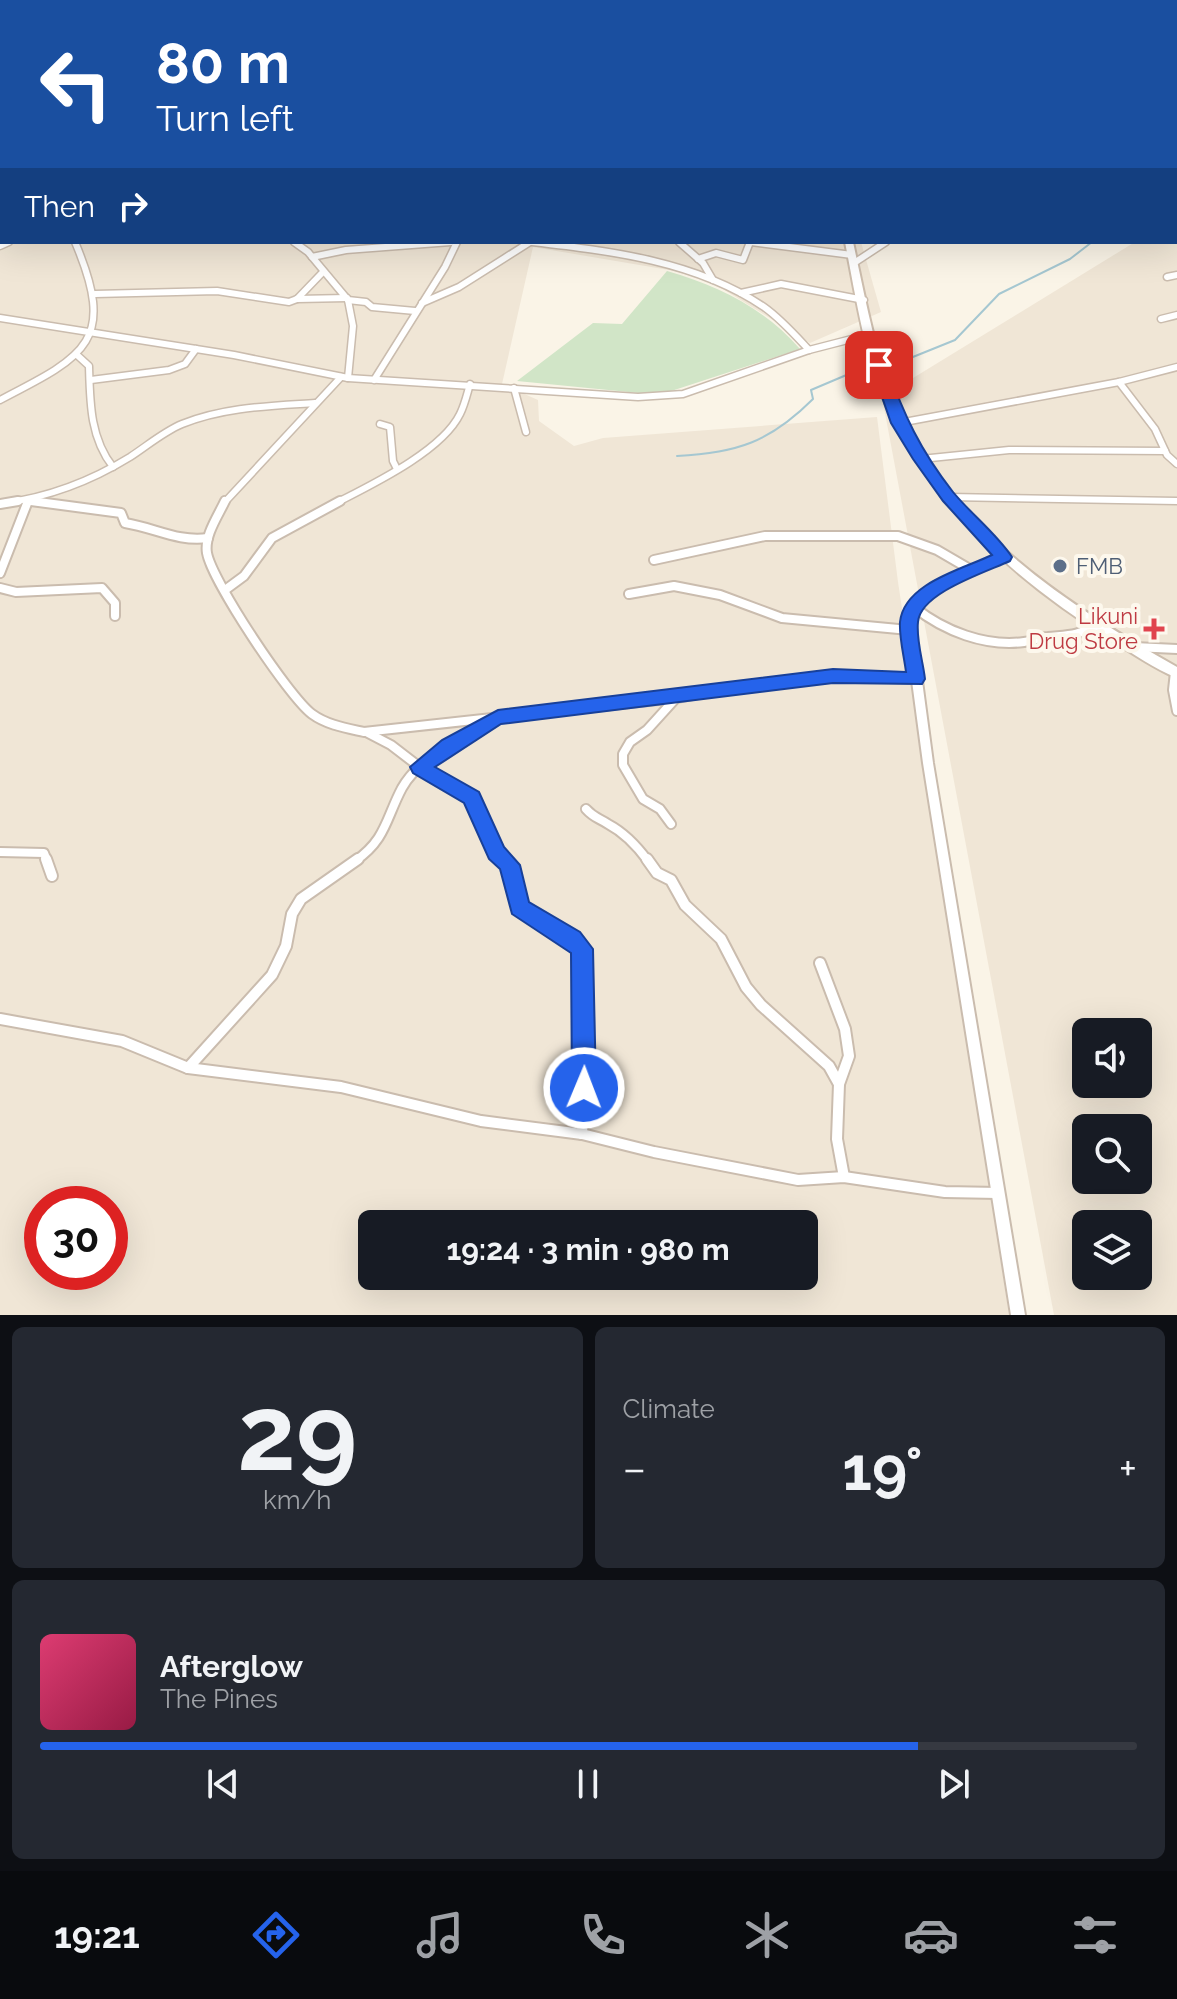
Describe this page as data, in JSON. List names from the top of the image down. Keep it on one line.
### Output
{"places":{"other":["FMB"],"health":["Likuni Drug Store"]},"page":{"turn":["80 m","Turn left"],"then":"Then","limit":"30","trip":"19:24 · 3 min · 980 m","tile":[["29","km/h"],"Climate"],"heat":["−","19°","+"],"song":["Afterglow","The Pines"],"tabs":"19:21"}}
